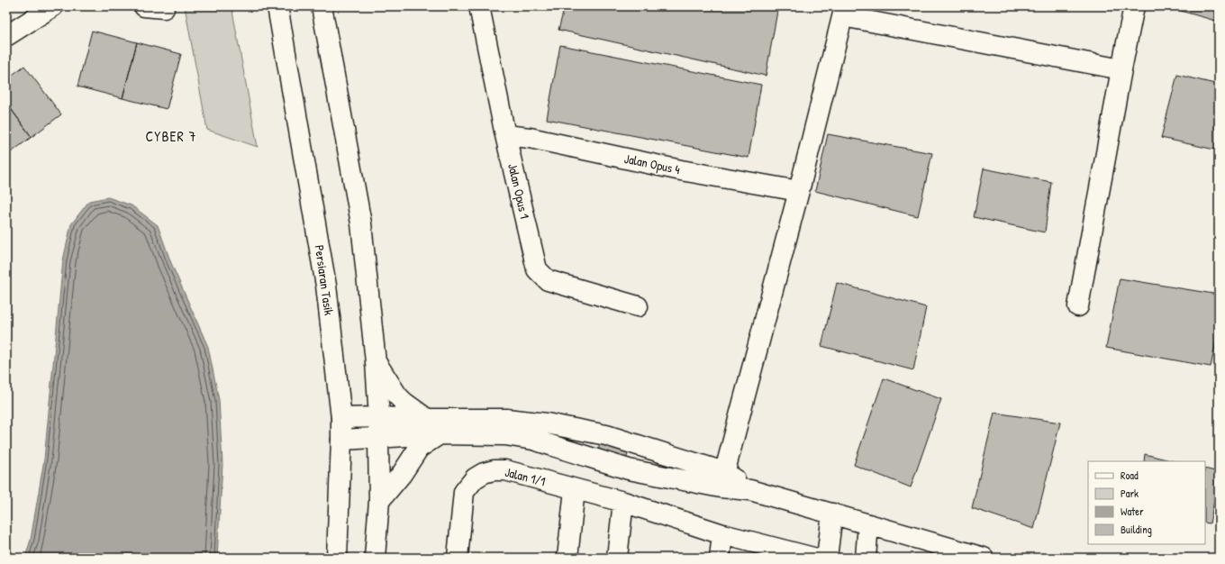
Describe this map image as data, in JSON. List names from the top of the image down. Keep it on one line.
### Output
{"streets":{"street":["Jalan Opus 4","Jalan Opus 1","Persiaran Tasik","Jalan 1/1"]},"crossings":[["Jalan Opus 4","Jalan Opus 1"]],"districts":["CYBER 7"],"legend":["Road","Park","Water","Building"]}
